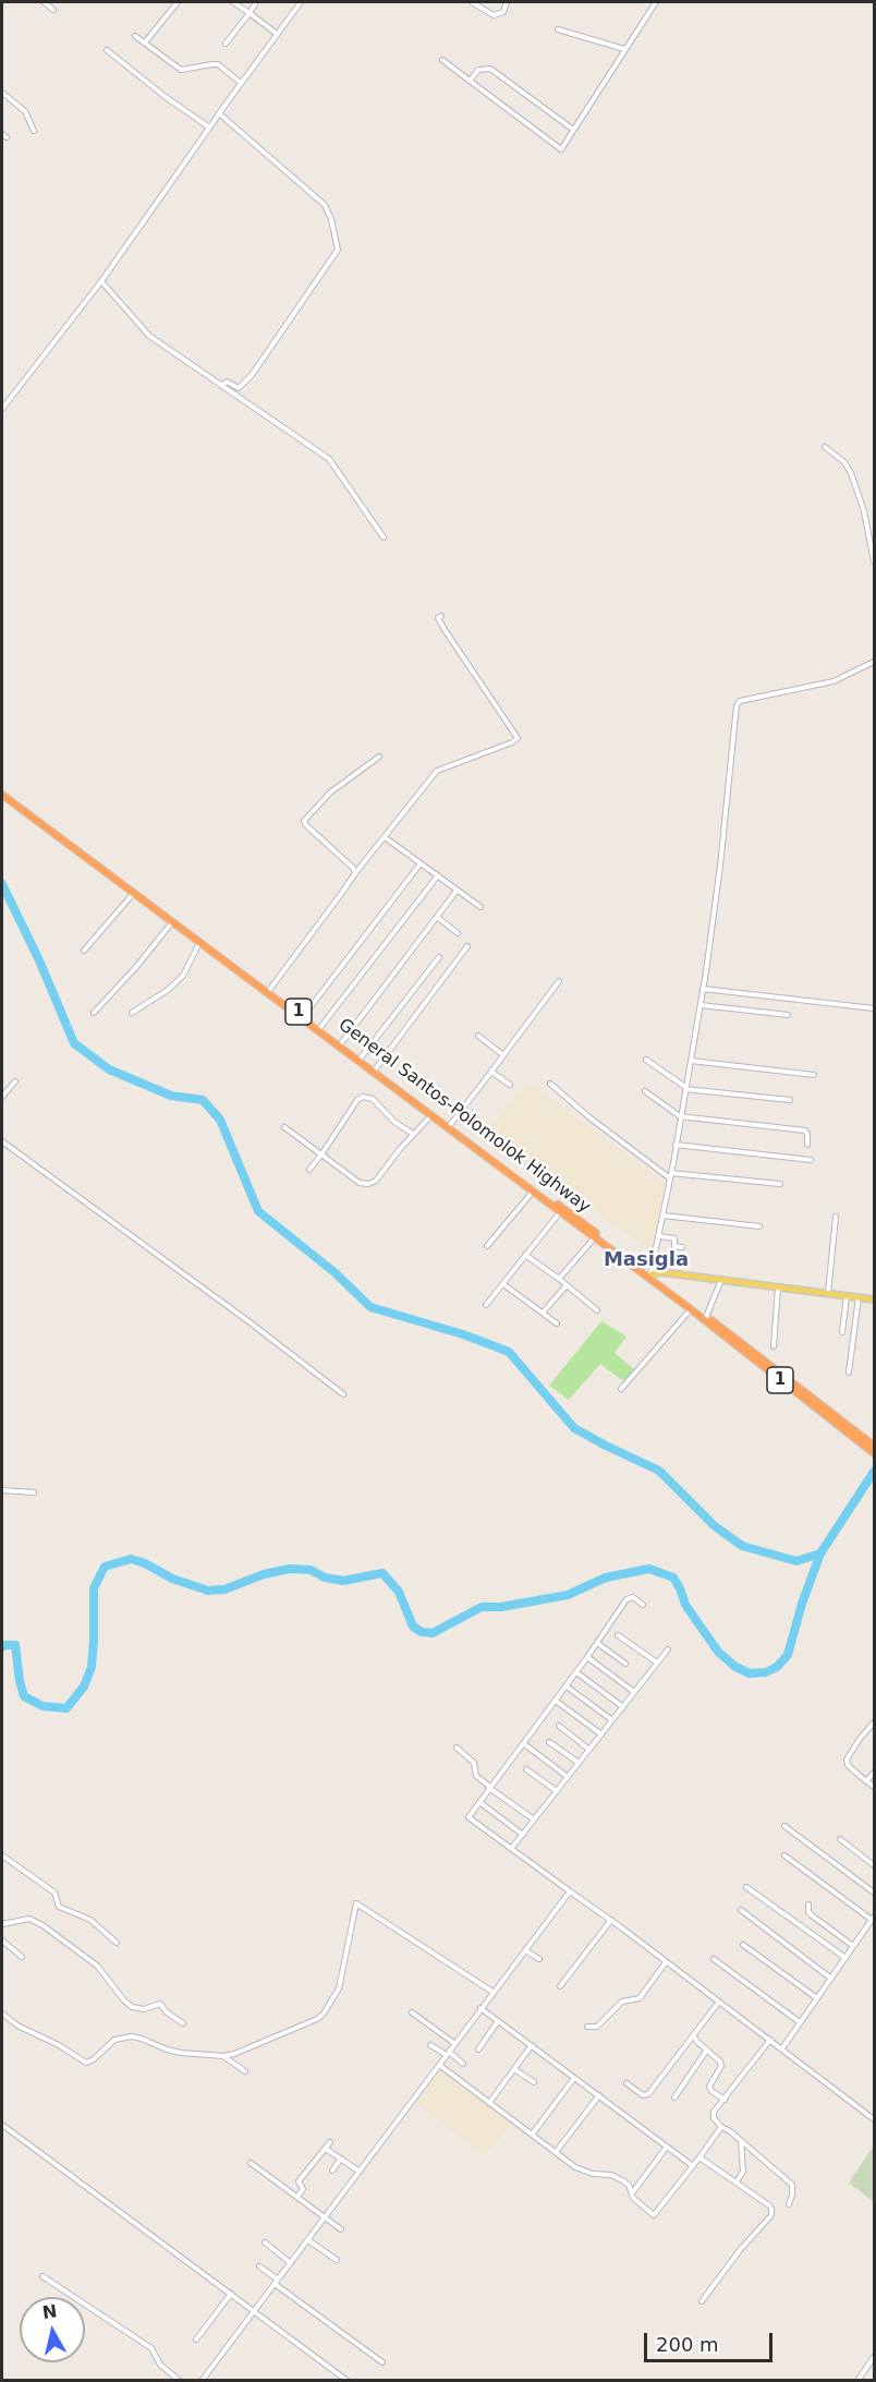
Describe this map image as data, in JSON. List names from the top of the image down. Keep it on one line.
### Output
{"streets":{"highway":["1","General Santos-Polomolok Highway"]},"crossings":[["1","General Santos-Polomolok Highway"]],"districts":["Masigla"],"scale_bar":"200 m","north":"top"}
